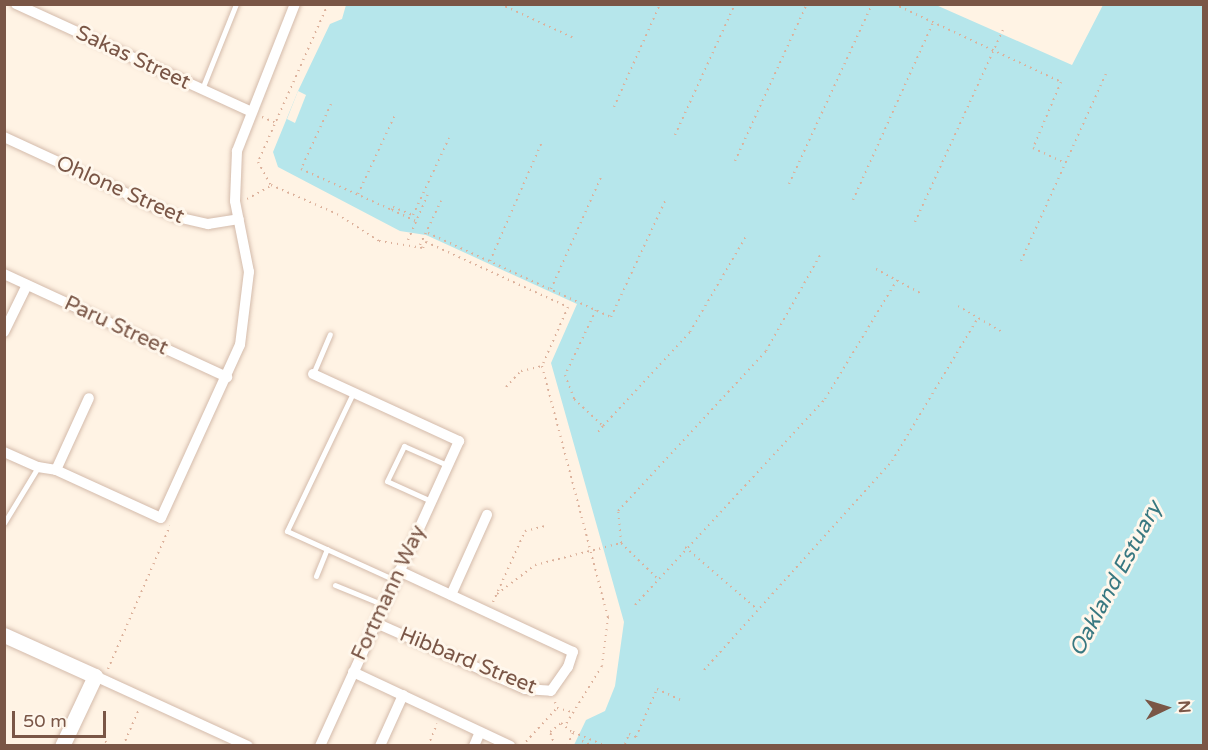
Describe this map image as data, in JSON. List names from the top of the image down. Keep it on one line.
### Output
{"streets":{"street":["Sakas Street","Ohlone Street","Paru Street","Fortmann Way","Hibbard Street"]},"crossings":[["Fortmann Way","Hibbard Street"]],"water":["Oakland Estuary"],"scale_bar":"50 m","north":"right"}
